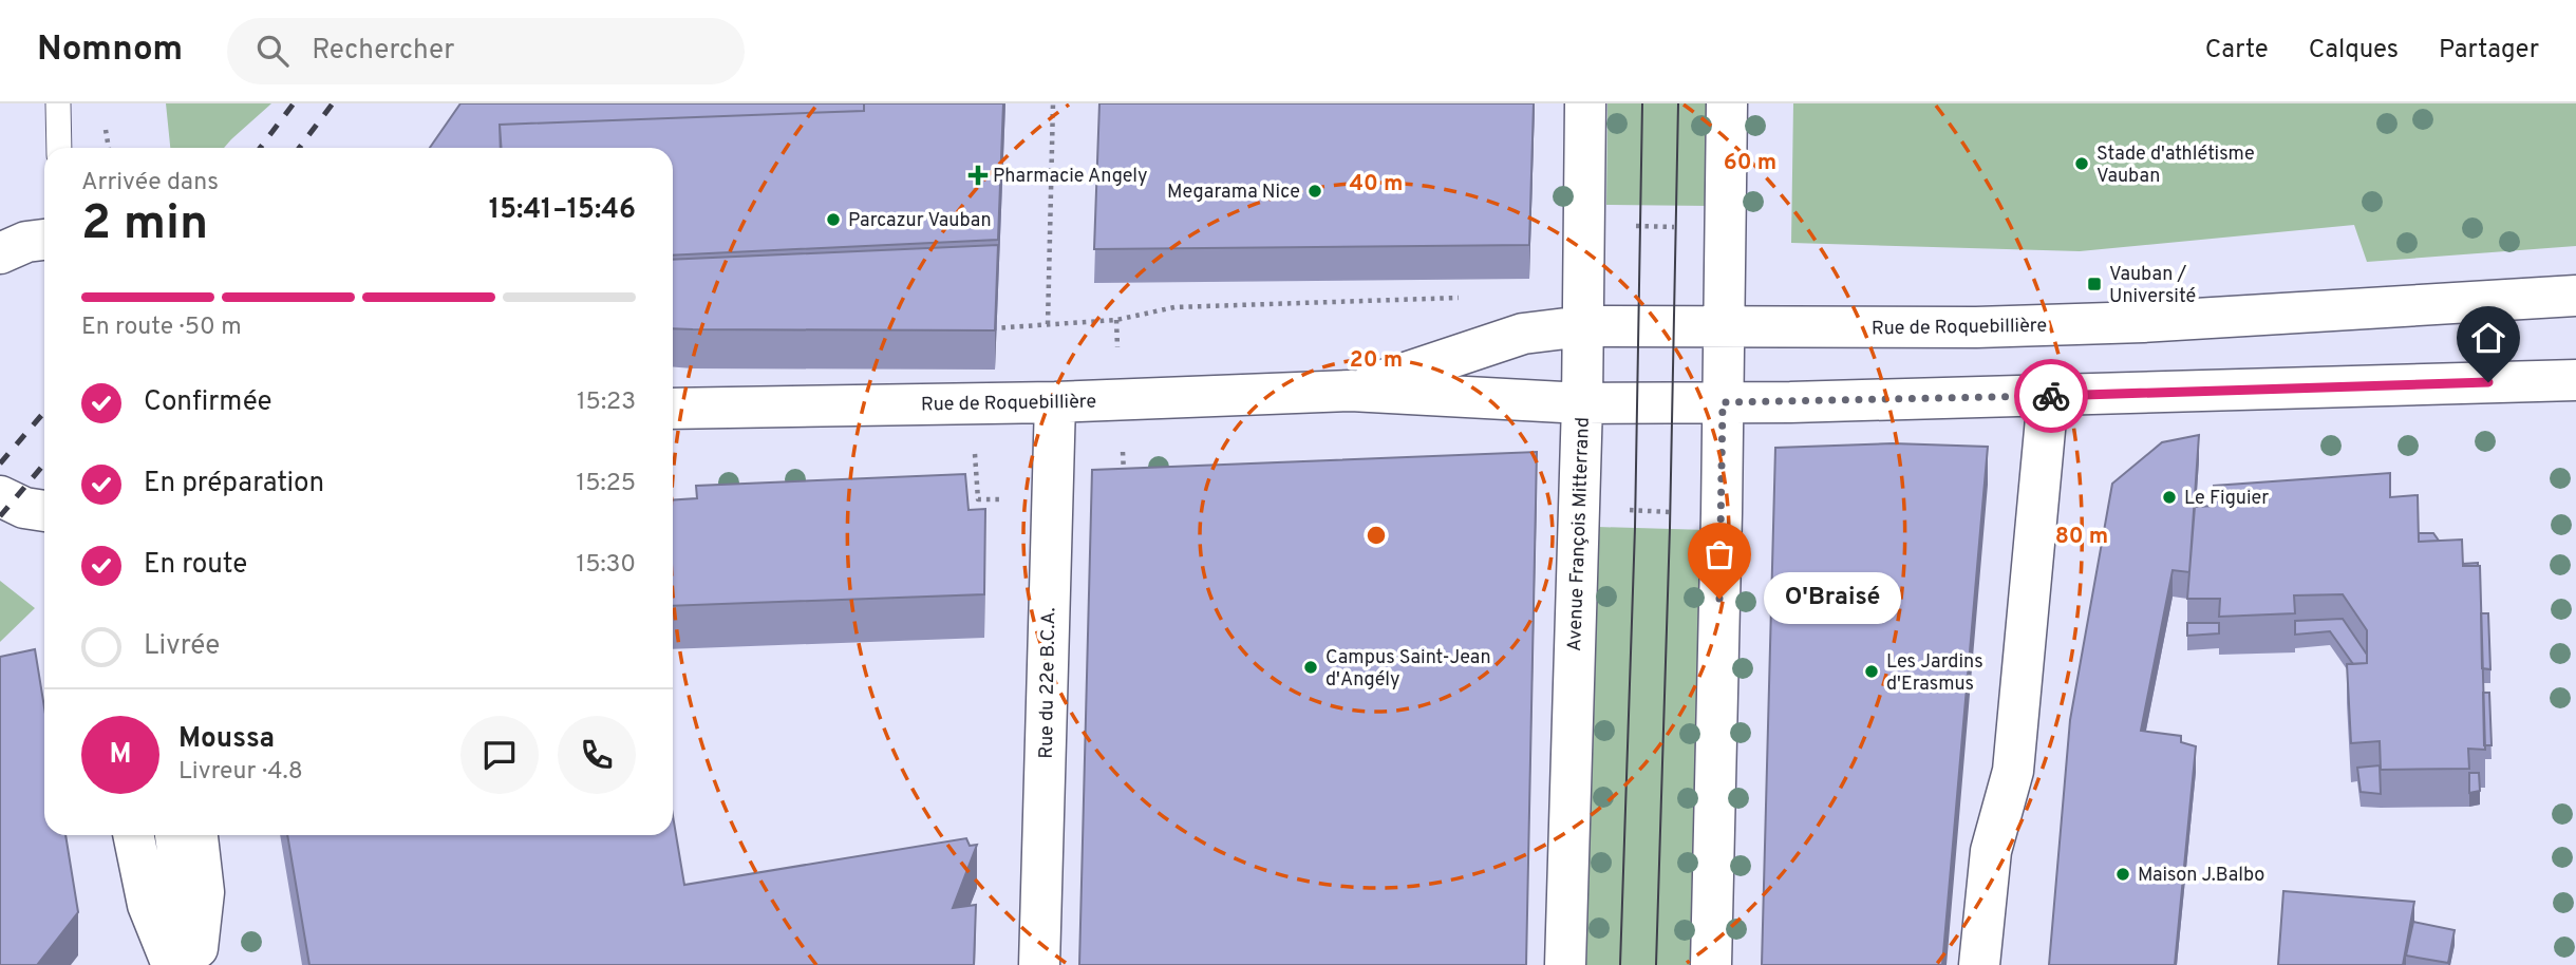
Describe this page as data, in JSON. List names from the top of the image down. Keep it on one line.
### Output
{"streets":{"street":["Rue de Roquebillière","Avenue François Mitterrand","Rue du 22e B.C.A."]},"crossings":[["Rue de Roquebillière","Avenue François Mitterrand"],["Rue de Roquebillière","Rue du 22e B.C.A."]],"places":{"other":["Stade d'athlétisme Vauban","Megarama Nice","Parcazur Vauban","Le Figuier","O'Braisé","Campus Saint-Jean d'Angély","Les Jardins d'Erasmus","Maison J.Balbo"],"health":["Pharmacie Angely"],"transit":["Vauban / Université"]},"page":{"header":"Nomnom","search":"Rechercher","nav":["Carte","Calques","Partager"],"heading":["2 min","Arrivée dans","15:41–15:46"],"panel":["Moussa","Livreur · 4.8"],"bar":"En route · 50 m","list":[["Confirmée","15:23"],["En préparation","15:25"],["En route","15:30"],"Livrée"],"bubble":"O'Braisé","round":"M"},"rings":["60 m","40 m","20 m","80 m"]}
